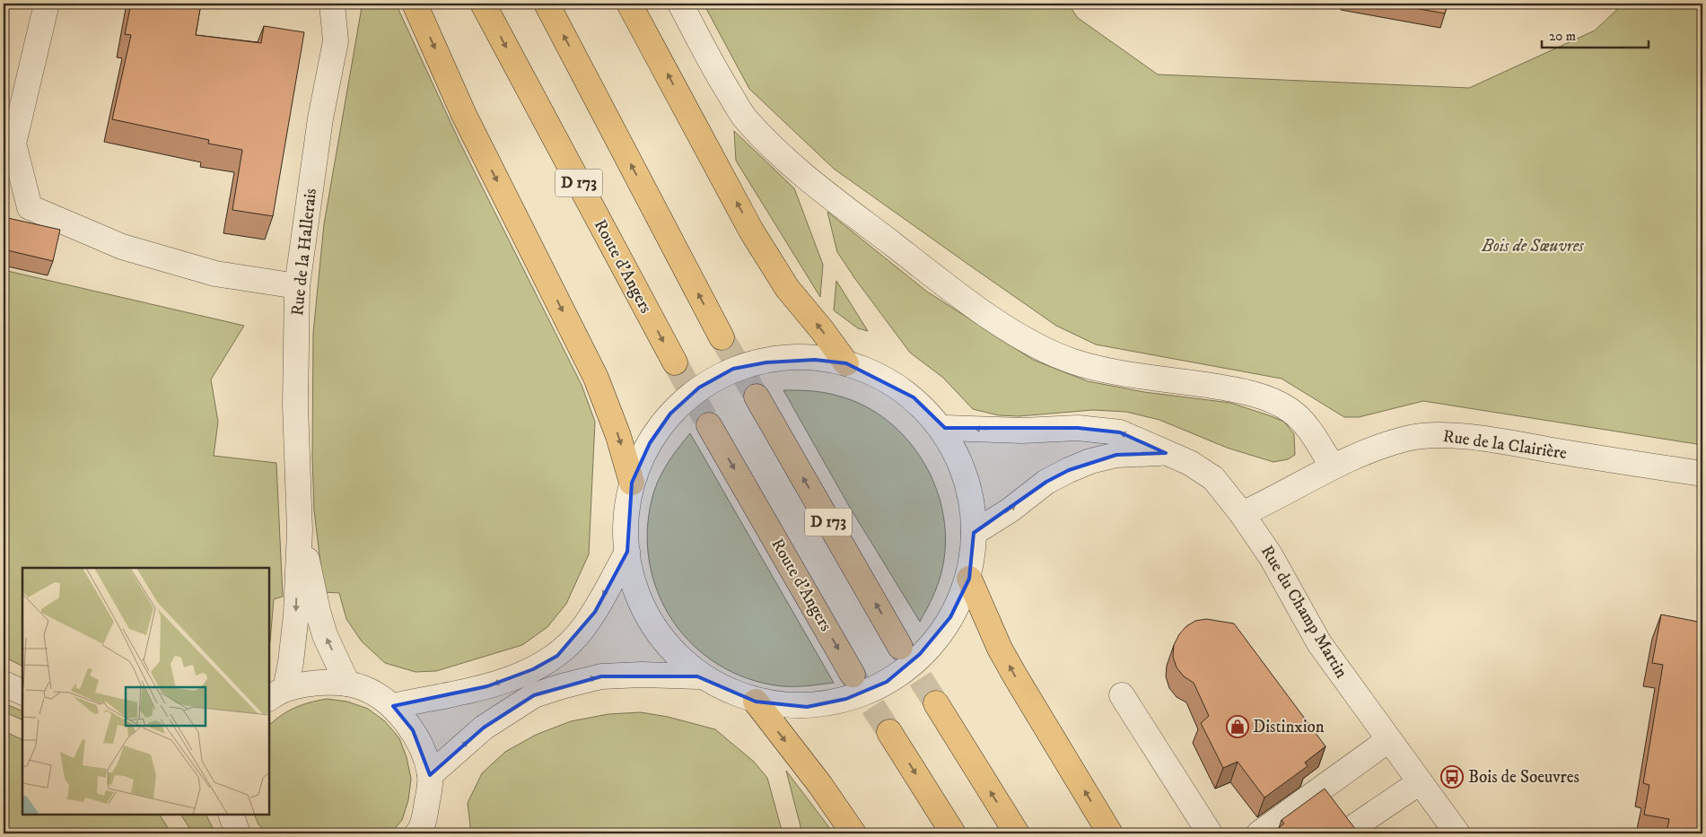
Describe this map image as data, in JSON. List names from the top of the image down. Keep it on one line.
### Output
{"streets":{"highway":["D 173","Route d'Angers"],"street":["Rue de la Hallerais","Rue de la Clairière","Rue du Champ Martin"]},"crossings":[["Rue de la Clairière","Rue du Champ Martin"]],"parks":["Bois de Sœuvres"],"places":{"shop":["Distinxion"],"bus stop":["Bois de Soeuvres"]},"scale_bar":"20 m"}
